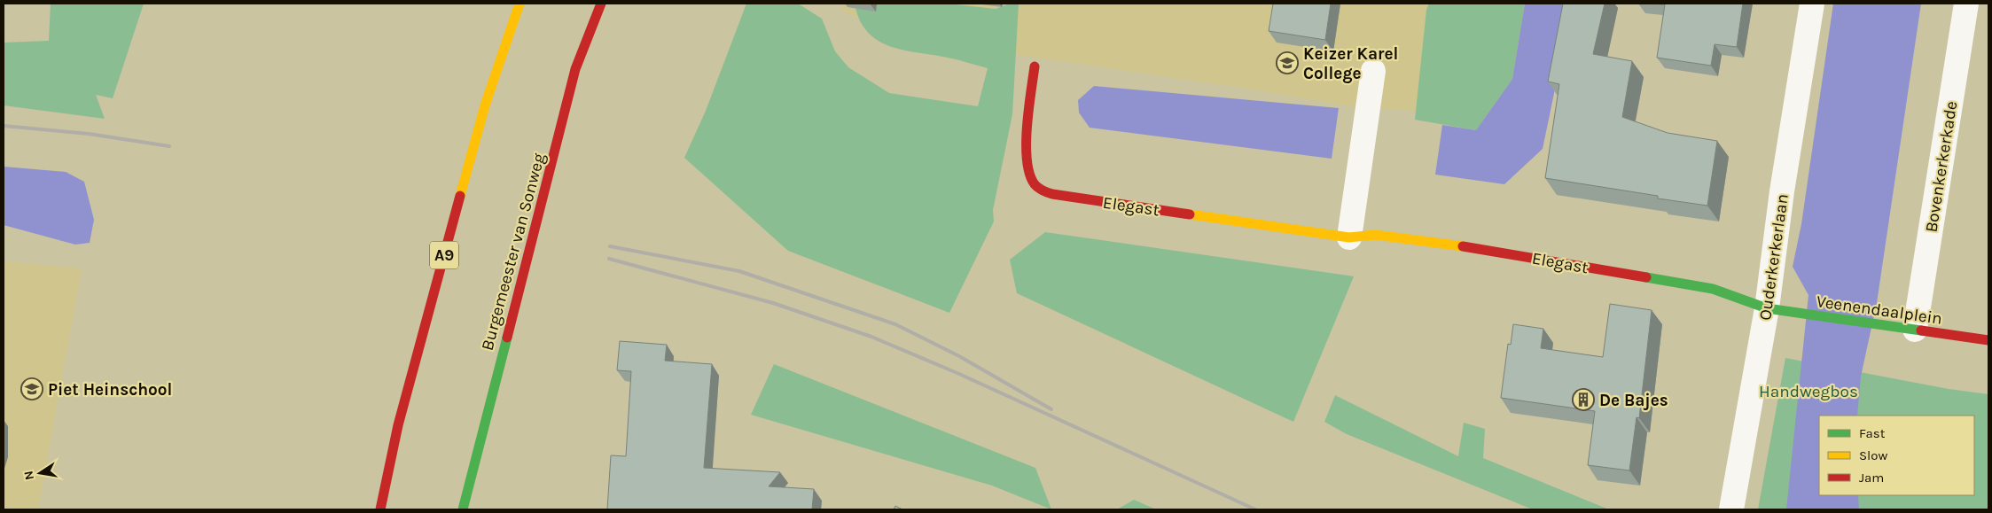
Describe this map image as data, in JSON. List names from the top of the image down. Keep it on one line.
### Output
{"streets":{"main road":["Elegast","Burgemeester van Sonweg","A9","Veenendaalplein"],"street":["Bovenkerkerkade","Ouderkerkerlaan"]},"crossings":[["Bovenkerkerkade","Veenendaalplein"],["Elegast","Ouderkerkerlaan"],["Elegast","Veenendaalplein"],["Ouderkerkerlaan","Veenendaalplein"]],"parks":["Handwegbos"],"places":{"school or university":["Keizer Karel College","Piet Heinschool"],"building":["De Bajes"]},"legend":["Fast","Slow","Jam"],"north":"left"}
